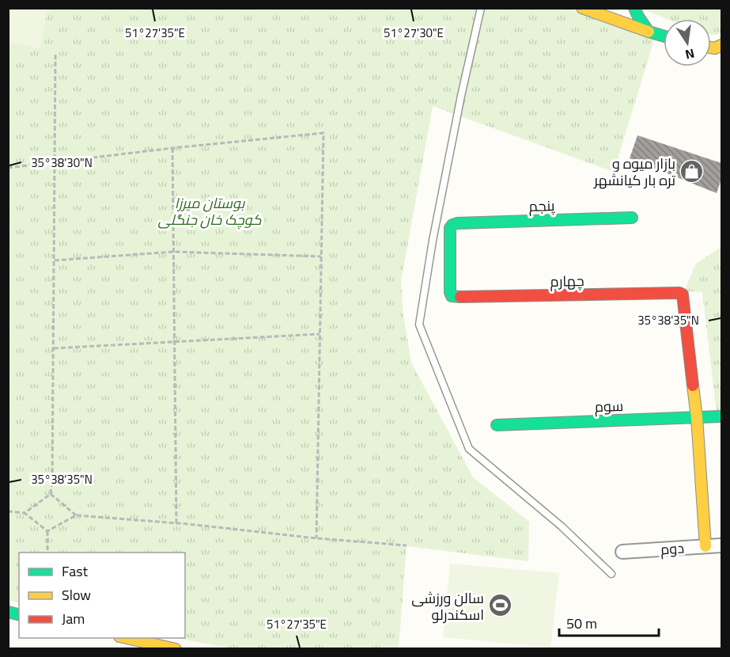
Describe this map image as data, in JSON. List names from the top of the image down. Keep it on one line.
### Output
{"streets":{"main road":["پنجم","چهارم","سوم"],"street":["دوم"]},"crossings":[["پنجم","چهارم"],["چهارم","سوم"]],"parks":["بوستان میرزا کوچک خان جنگلی"],"places":{"shop":["بازار میوه و تره بار کیانشهر"],"sports":["سالن ورزشی اسکندرلو"]},"legend":["Fast","Slow","Jam"],"scale_bar":"50 m","north":"bottom","coordinates":["51°27'35\"E","51°27'30\"E","35°38'30\"N","35°38'35\"N"]}
